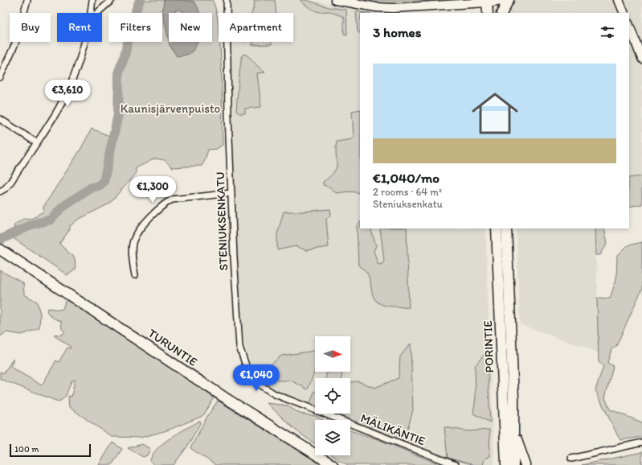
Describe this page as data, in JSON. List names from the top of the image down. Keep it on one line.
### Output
{"streets":{"highway":["PORINTIE","TURUNTIE"],"street":["STENIUKSENKATU","MÄLIKÄNTIE"]},"crossings":[["STENIUKSENKATU","MÄLIKÄNTIE"]],"parks":["Kaunisjärvenpuisto"],"scale_bar":"100 m","north":"right","page":{"chip":["Buy","Rent","Filters","New","Apartment"],"heading":"3 homes","list":[{"name":"€1,040/mo","note":"2 rooms · 64 m² · Steniuksenkatu"}],"price":["€3,610","€1,300","€1,040"],"scale":"100 m"}}
